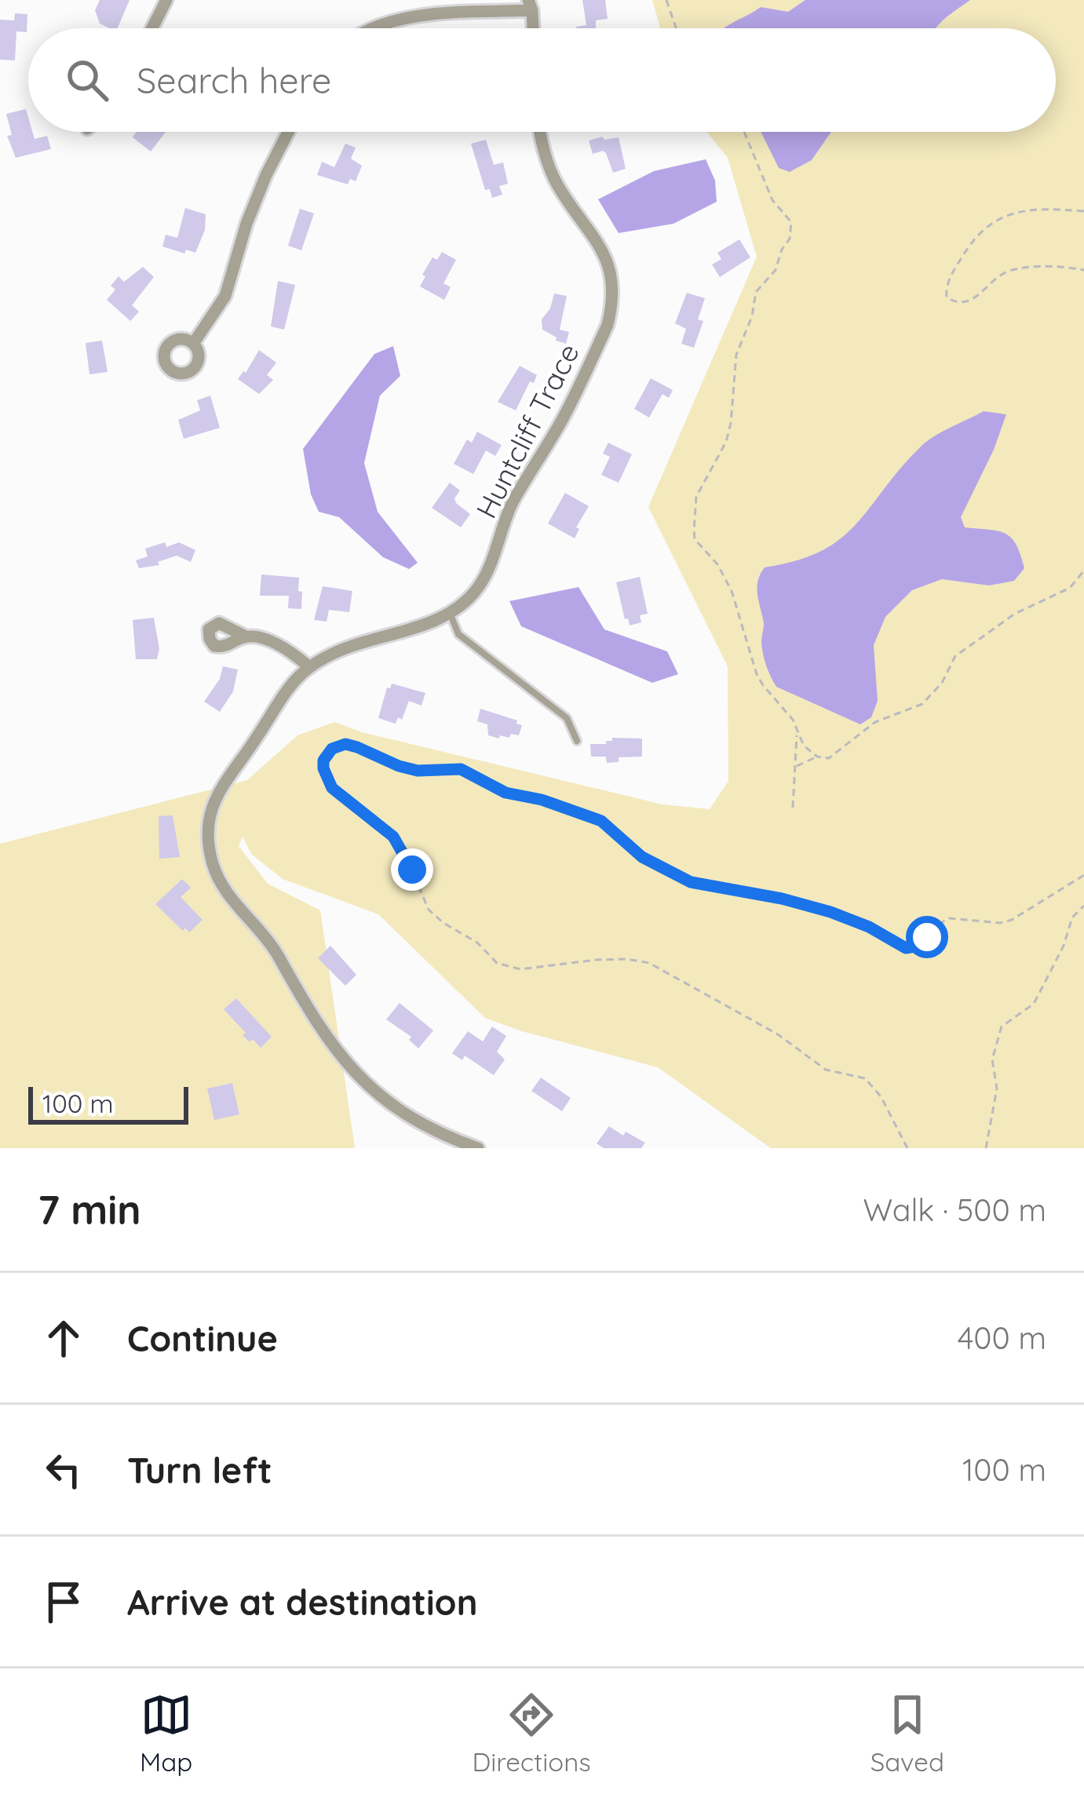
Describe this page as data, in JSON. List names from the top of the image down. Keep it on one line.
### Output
{"streets":{"street":["Huntcliff Trace"]},"scale_bar":"100 m","page":{"search":"Search here","scale":"100 m","heading":["7 min","Walk · 500 m"],"list":[["Continue","400 m"],["Turn left","100 m"],"Arrive at destination"],"nav":["Map","Directions","Saved"]}}
